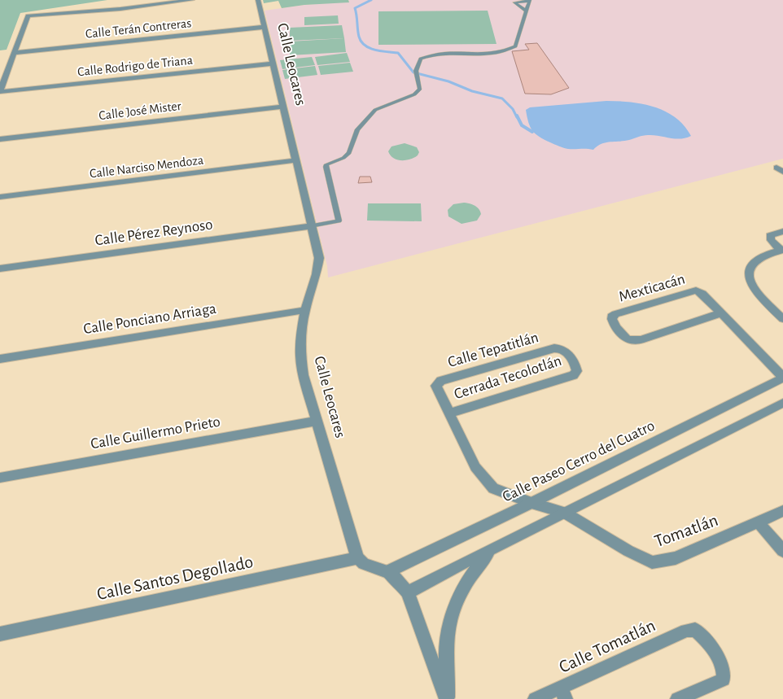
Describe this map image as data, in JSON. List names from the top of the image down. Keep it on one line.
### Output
{"streets":{"street":["Calle Terán Contreras","Calle Leocares","Calle Rodrigo de Triana","Calle José Mister","Calle Narciso Mendoza","Calle Pérez Reynoso","Mexticacán","Calle Ponciano Arriaga","Calle Tepatitlán","Cerrada Tecolotlán","Calle Guillermo Prieto","Calle Paseo Cerro del Cuatro","Tomatlán","Calle Santos Degollado","Calle Tomatlán"]},"crossings":[["Calle Terán Contreras","Calle Leocares"],["Calle Leocares","Calle Rodrigo de Triana"],["Calle Leocares","Calle José Mister"],["Calle Leocares","Calle Narciso Mendoza"],["Calle Leocares","Calle Pérez Reynoso"],["Calle Leocares","Calle Ponciano Arriaga"],["Calle Leocares","Calle Guillermo Prieto"],["Calle Leocares","Calle Santos Degollado"],["Mexticacán","Calle Paseo Cerro del Cuatro"],["Calle Tepatitlán","Cerrada Tecolotlán"],["Cerrada Tecolotlán","Calle Paseo Cerro del Cuatro"],["Cerrada Tecolotlán","Tomatlán"]]}
